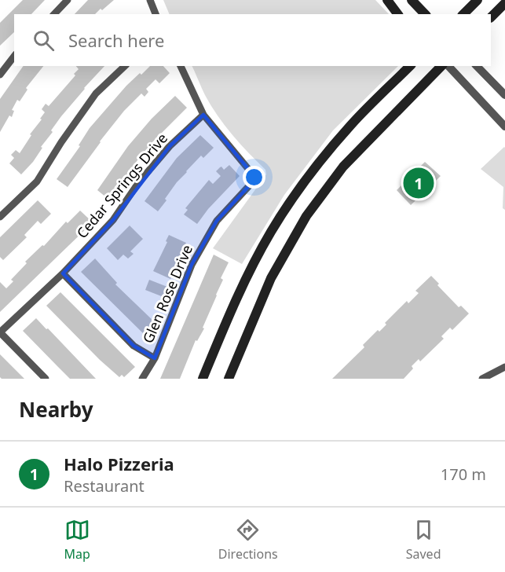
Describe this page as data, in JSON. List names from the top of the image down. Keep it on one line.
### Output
{"streets":{"street":["Cedar Springs Drive","Glen Rose Drive"]},"crossings":[["Cedar Springs Drive","Glen Rose Drive"]],"page":{"search":"Search here","pins":"1","heading":"Nearby","list":[{"mark":"1","name":"Halo Pizzeria","note":"Restaurant","value":"170 m"}],"nav":["Map","Directions","Saved"]}}
